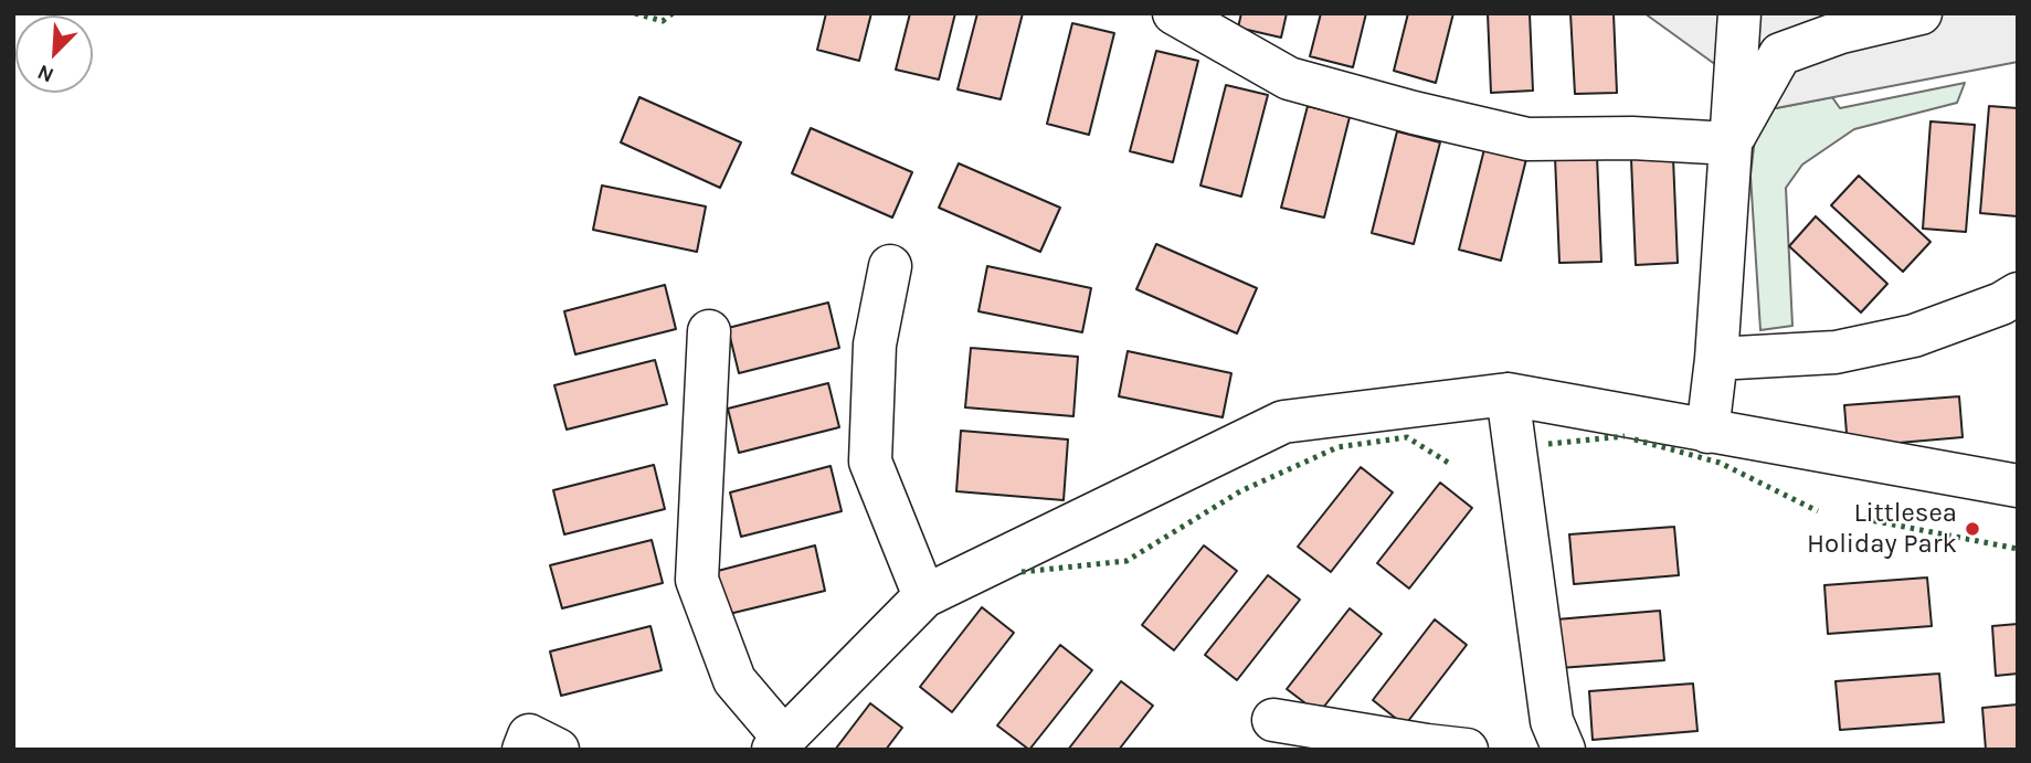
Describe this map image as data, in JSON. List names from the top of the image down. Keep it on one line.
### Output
{"places":["Littlesea Holiday Park"],"north":"bottom left"}
